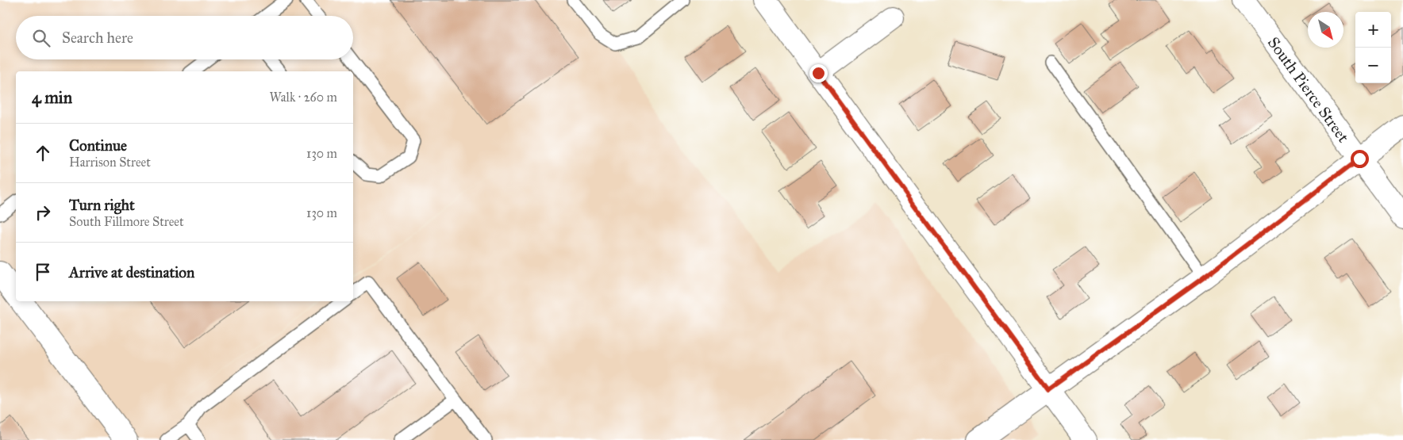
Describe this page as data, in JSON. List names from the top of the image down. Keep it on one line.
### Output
{"streets":{"street":["South Pierce Street"]},"north":"bottom right","page":{"map_buttons":["+","−"],"search":"Search here","heading":["4 min","Walk · 260 m"],"list":[["Continue","Harrison Street","130 m"],["Turn right","South Fillmore Street","130 m"],"Arrive at destination"]}}
